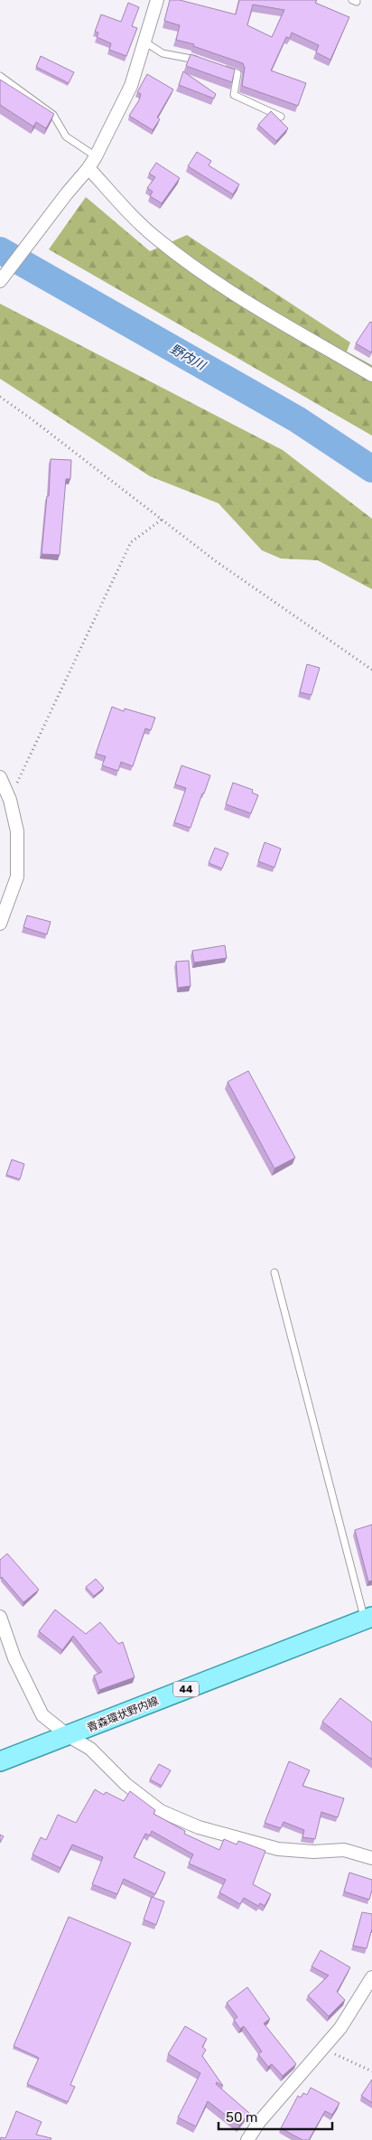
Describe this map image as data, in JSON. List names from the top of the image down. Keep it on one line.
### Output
{"streets":{"main road":["44","青森環状野内線"]},"water":["野内川"],"scale_bar":"50 m"}
